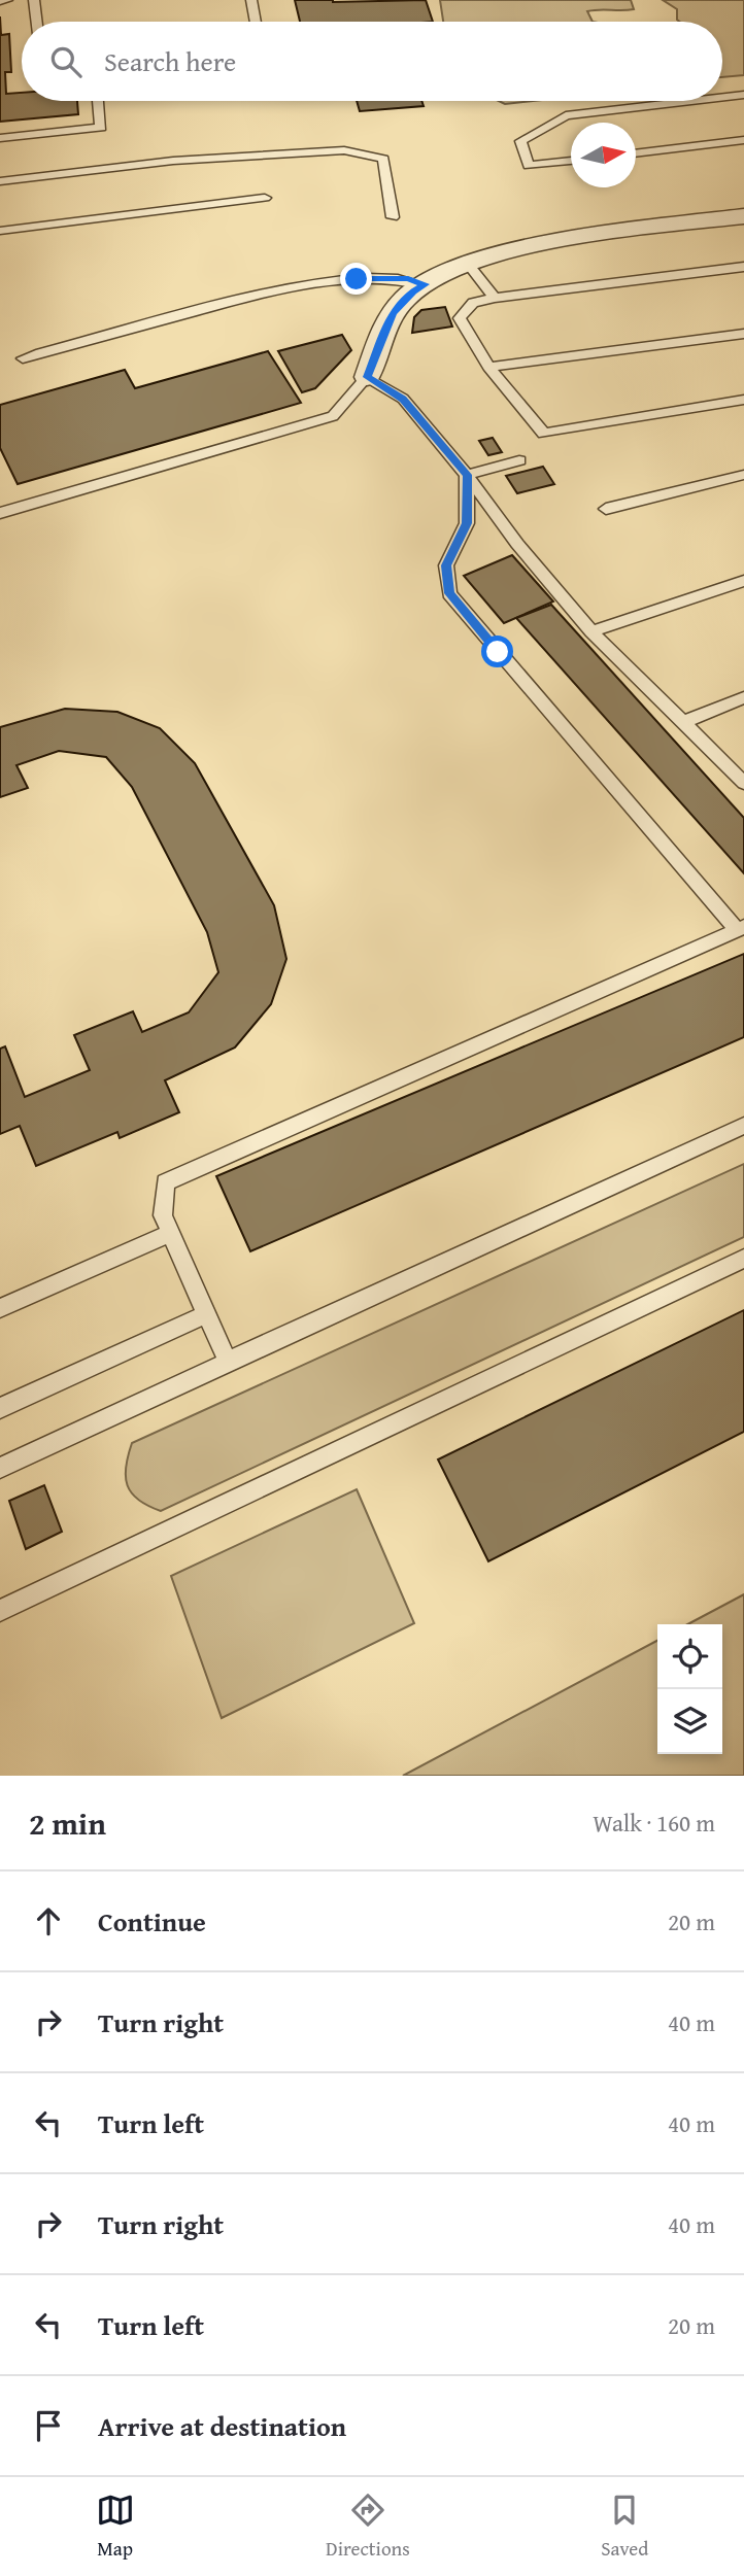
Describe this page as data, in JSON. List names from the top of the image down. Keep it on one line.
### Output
{"north":"right","page":{"search":"Search here","heading":["2 min","Walk · 160 m"],"list":[["Continue","20 m"],["Turn right","40 m"],["Turn left","40 m"],["Turn right","40 m"],["Turn left","20 m"],"Arrive at destination"],"nav":["Map","Directions","Saved"]}}
